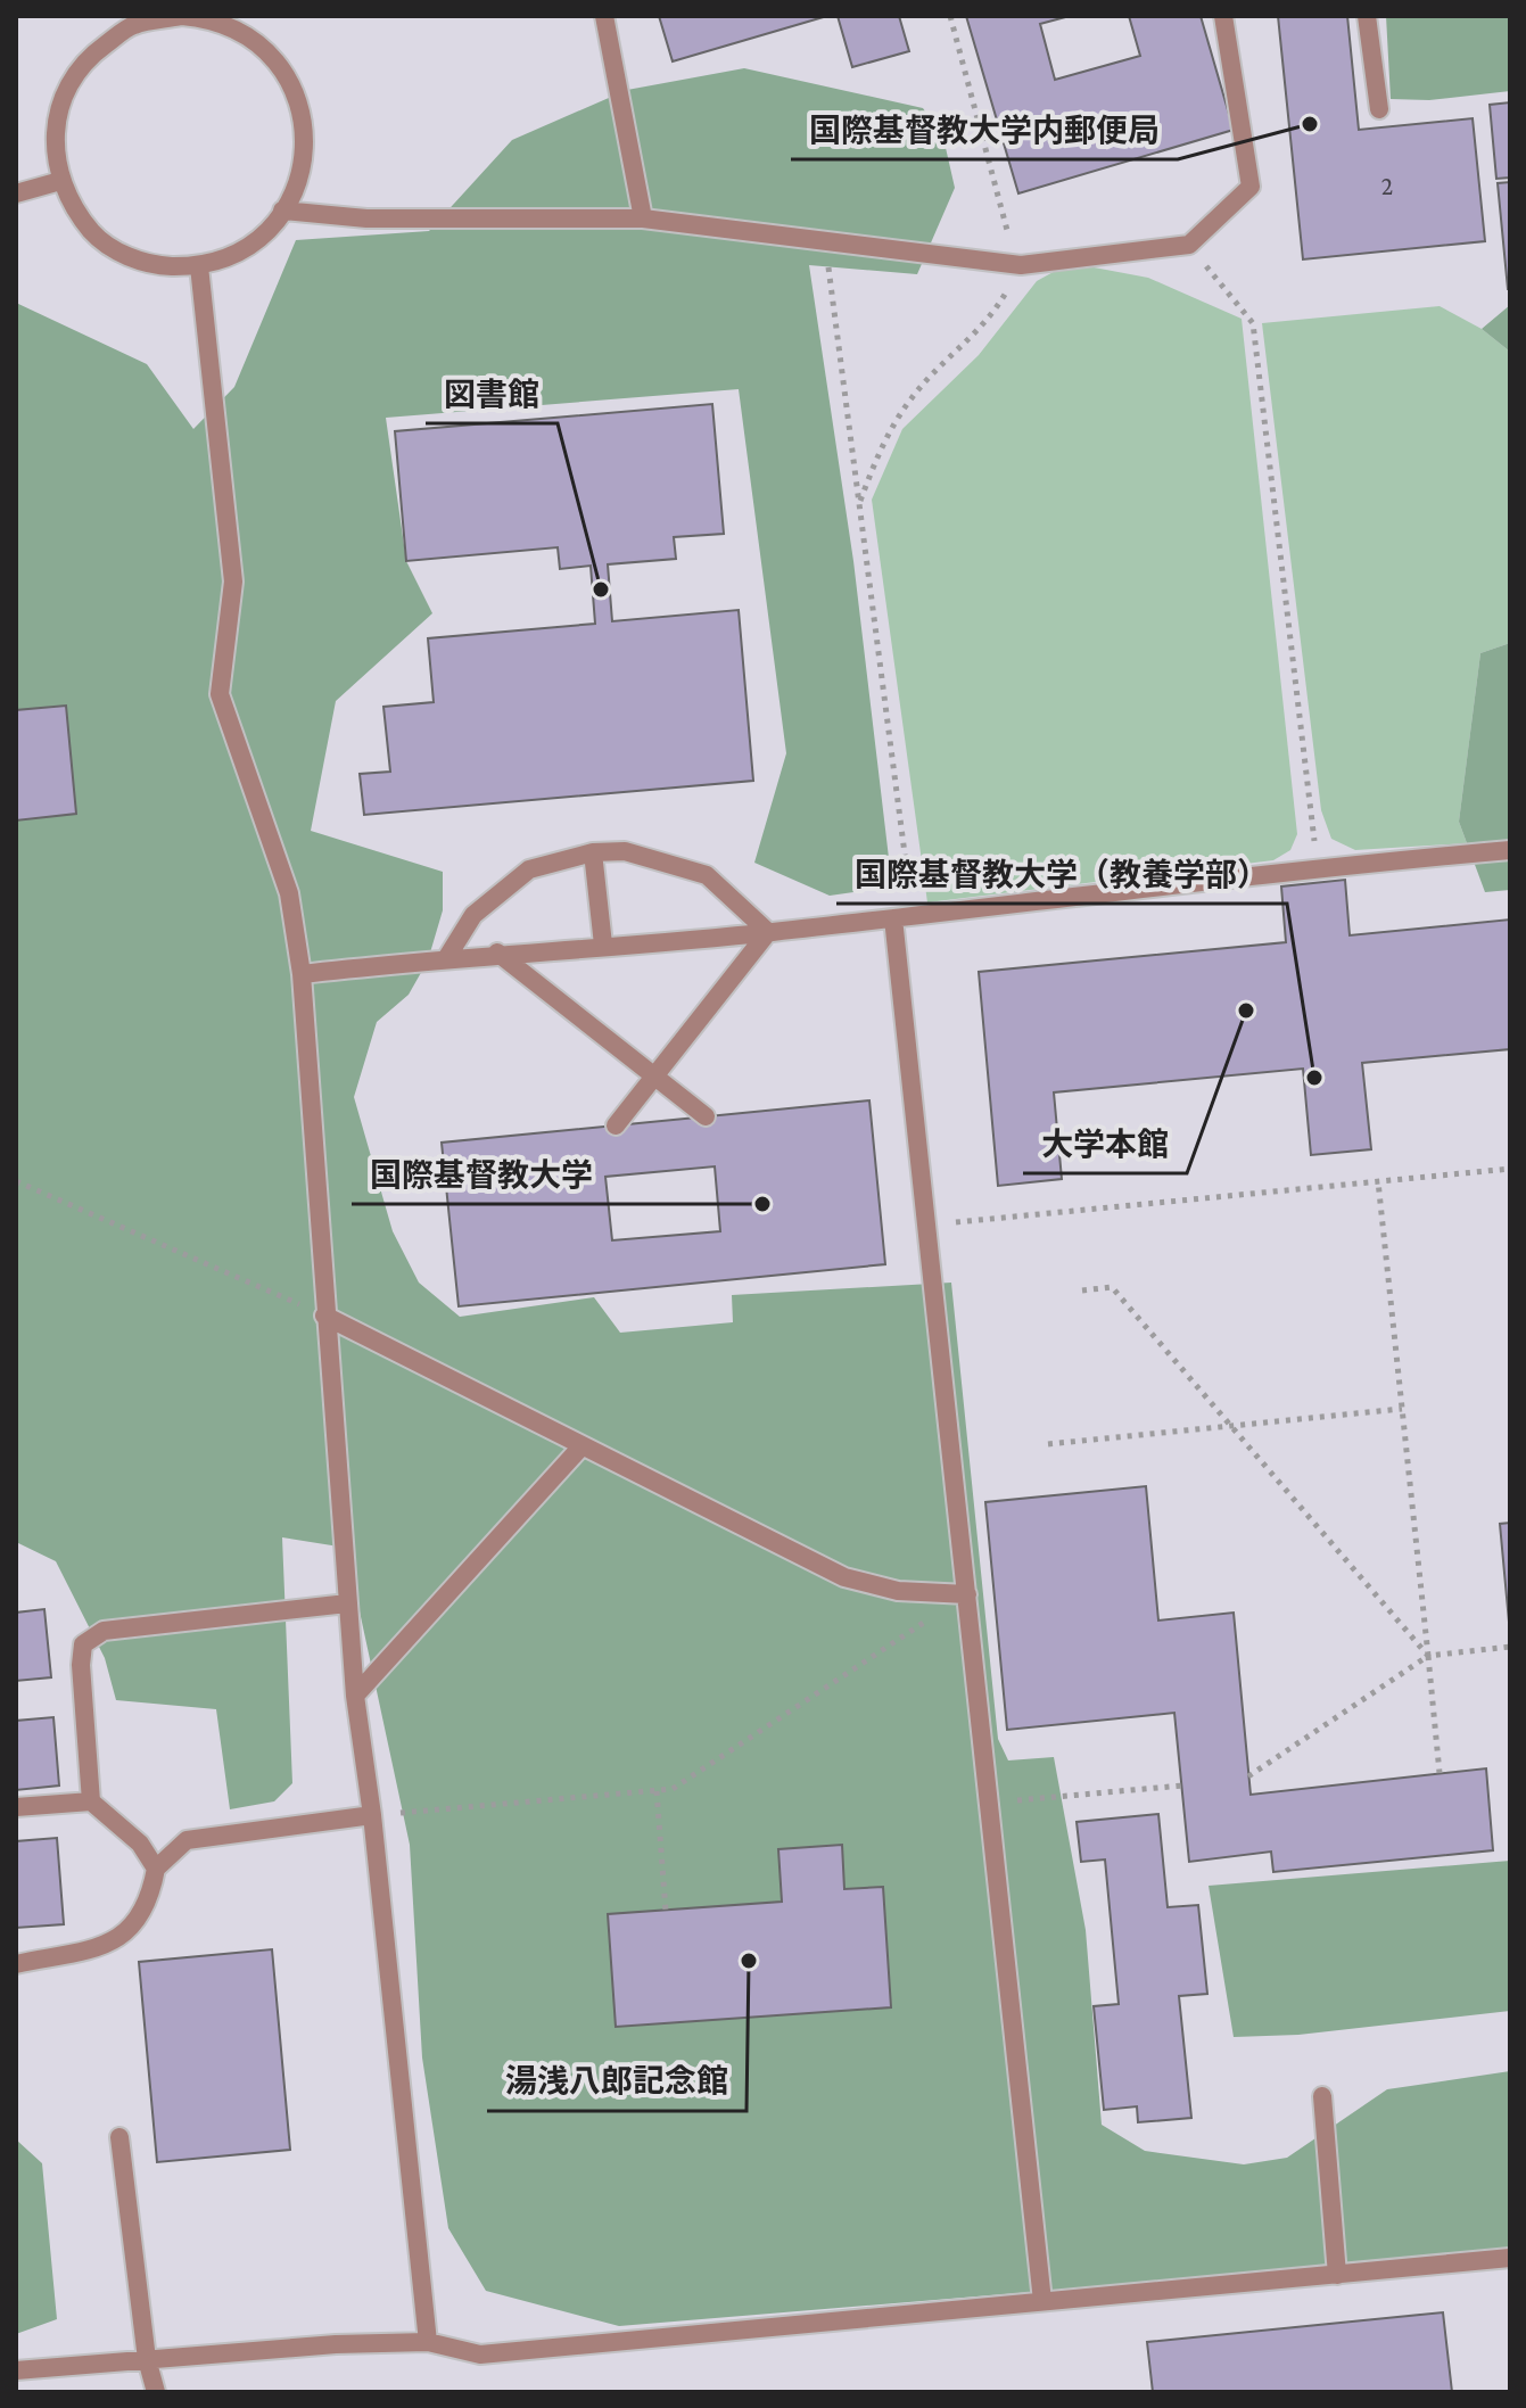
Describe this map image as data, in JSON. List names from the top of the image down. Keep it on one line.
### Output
{"places":["国際基督教大学内郵便局","図書館","大学本館","国際基督教大学（教養学部）","国際基督教大学","湯浅八郎記念館"],"house_numbers":["2"]}
